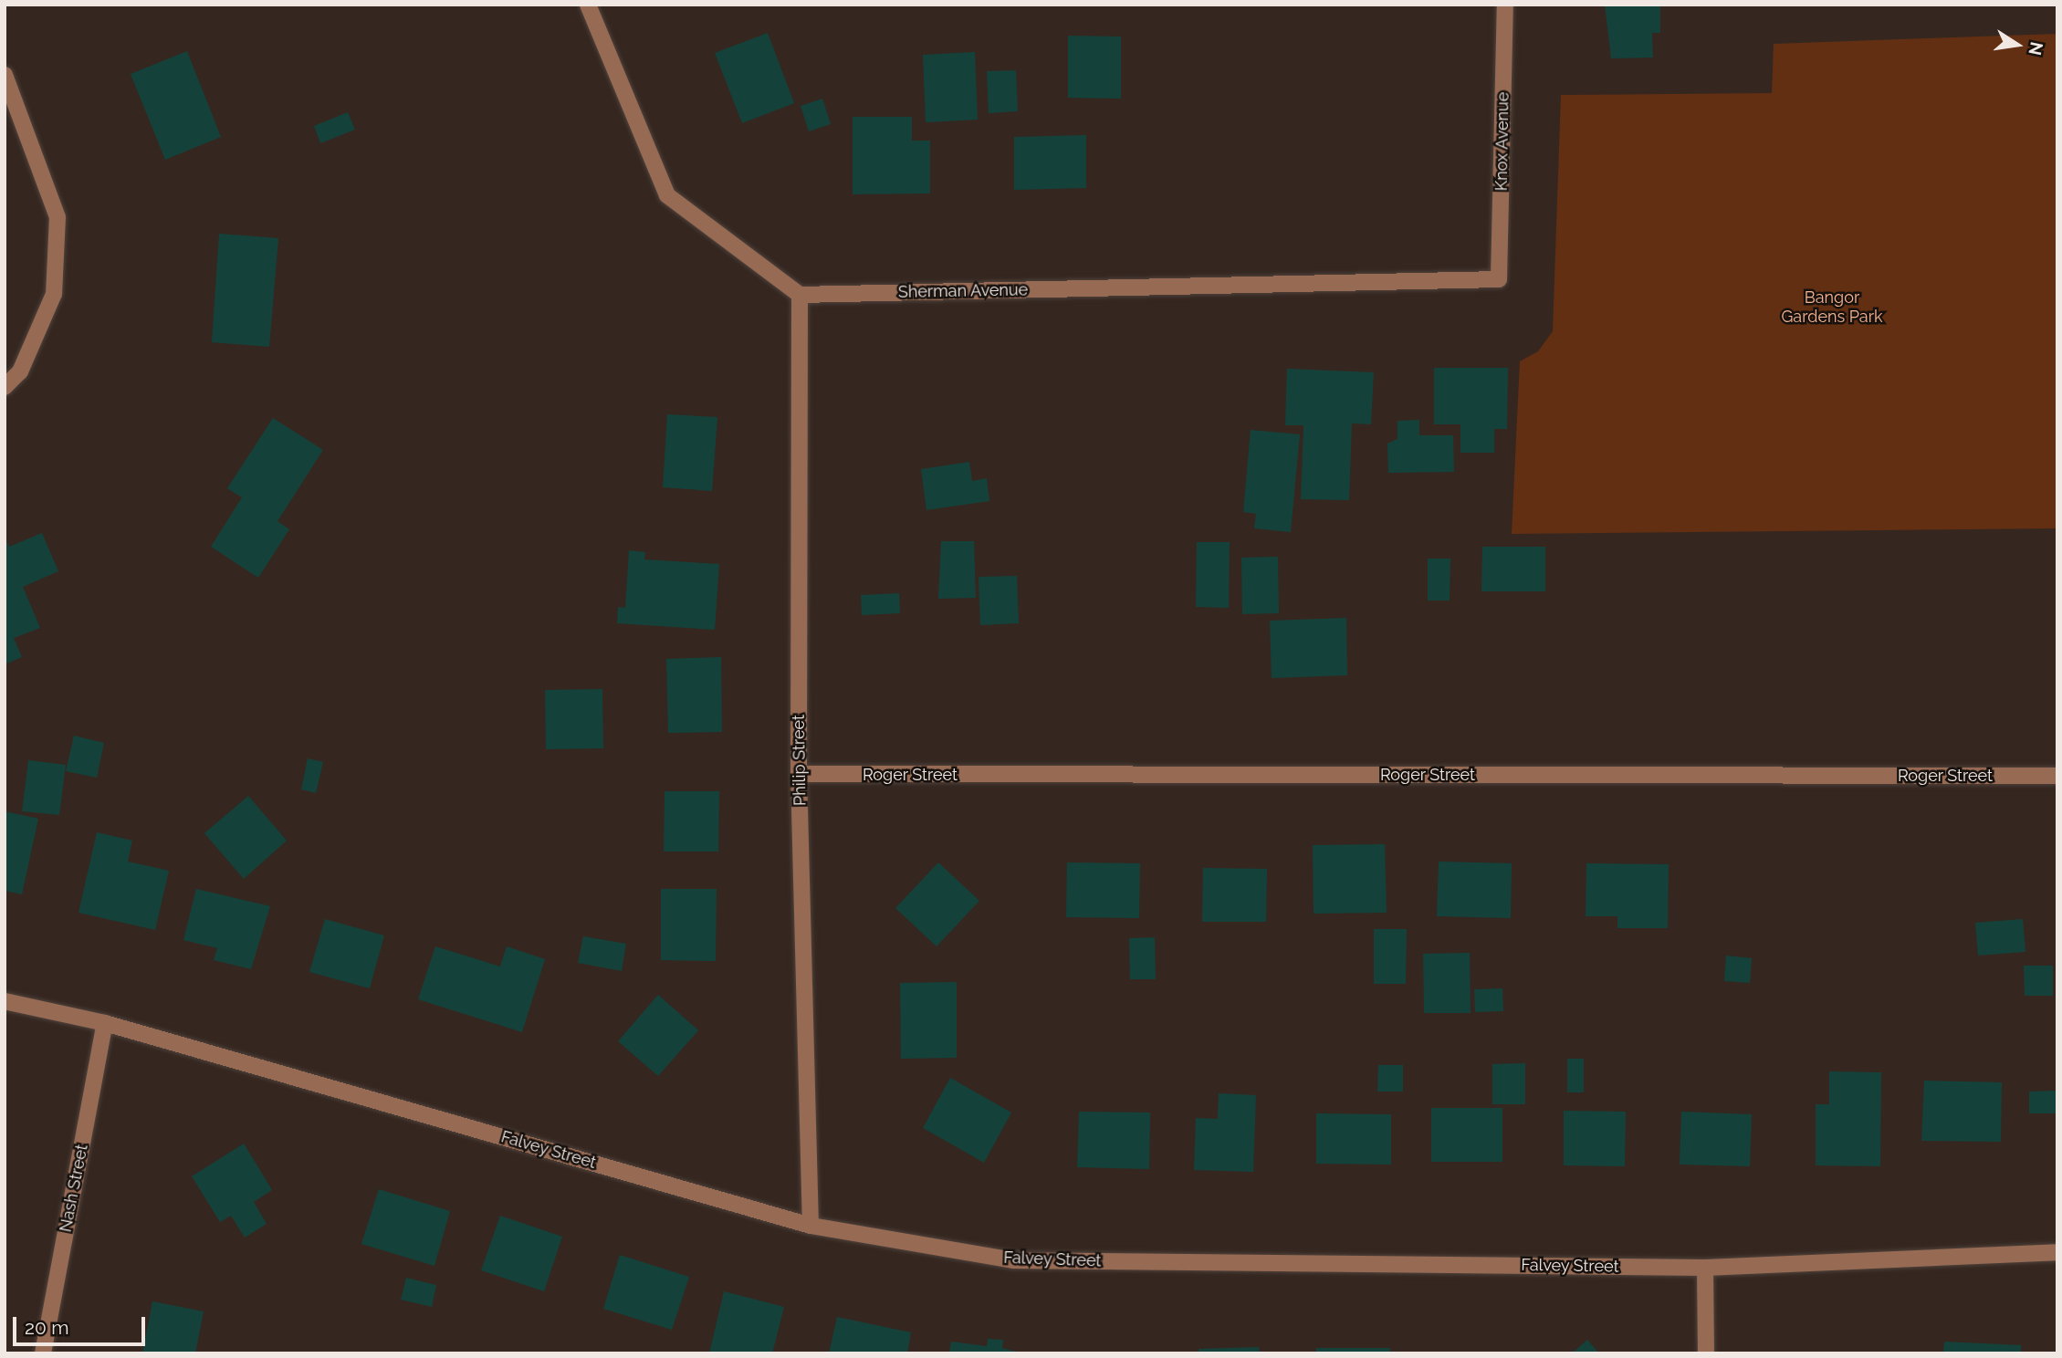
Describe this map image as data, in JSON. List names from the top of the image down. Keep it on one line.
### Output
{"streets":{"street":["Knox Avenue","Sherman Avenue","Philip Street","Roger Street","Falvey Street","Nash Street"]},"crossings":[["Knox Avenue","Sherman Avenue"],["Sherman Avenue","Philip Street"],["Philip Street","Roger Street"],["Philip Street","Falvey Street"],["Falvey Street","Nash Street"]],"parks":["Bangor Gardens Park"],"scale_bar":"20 m","north":"right"}
